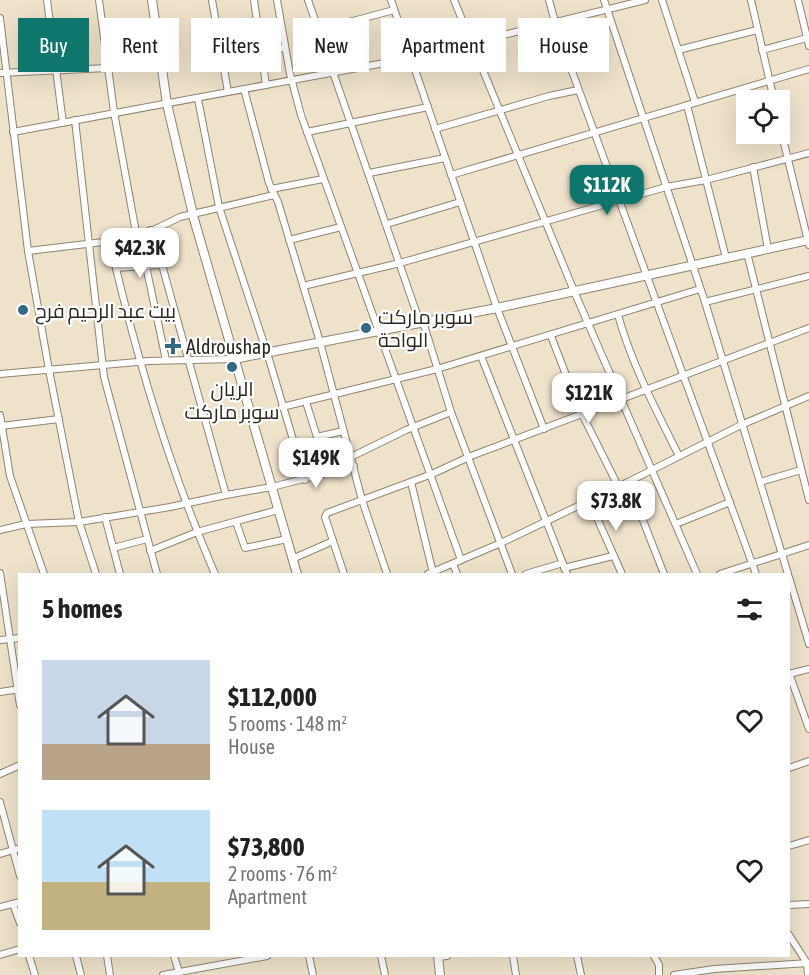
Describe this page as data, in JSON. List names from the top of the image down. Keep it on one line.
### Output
{"places":{"other":["بيت عبد الرحيم فرح","سوبر ماركت الواحة","الريان سوبر ماركت"],"health":["Aldroushap"]},"page":{"chip":["Buy","Rent","Filters","New","Apartment","House"],"price":["$112K","$42.3K","$121K","$149K","$73.8K"],"heading":"5 homes","list":[{"name":"$112,000","note":"5 rooms · 148 m² · House"},{"name":"$73,800","note":"2 rooms · 76 m² · Apartment"}]}}
